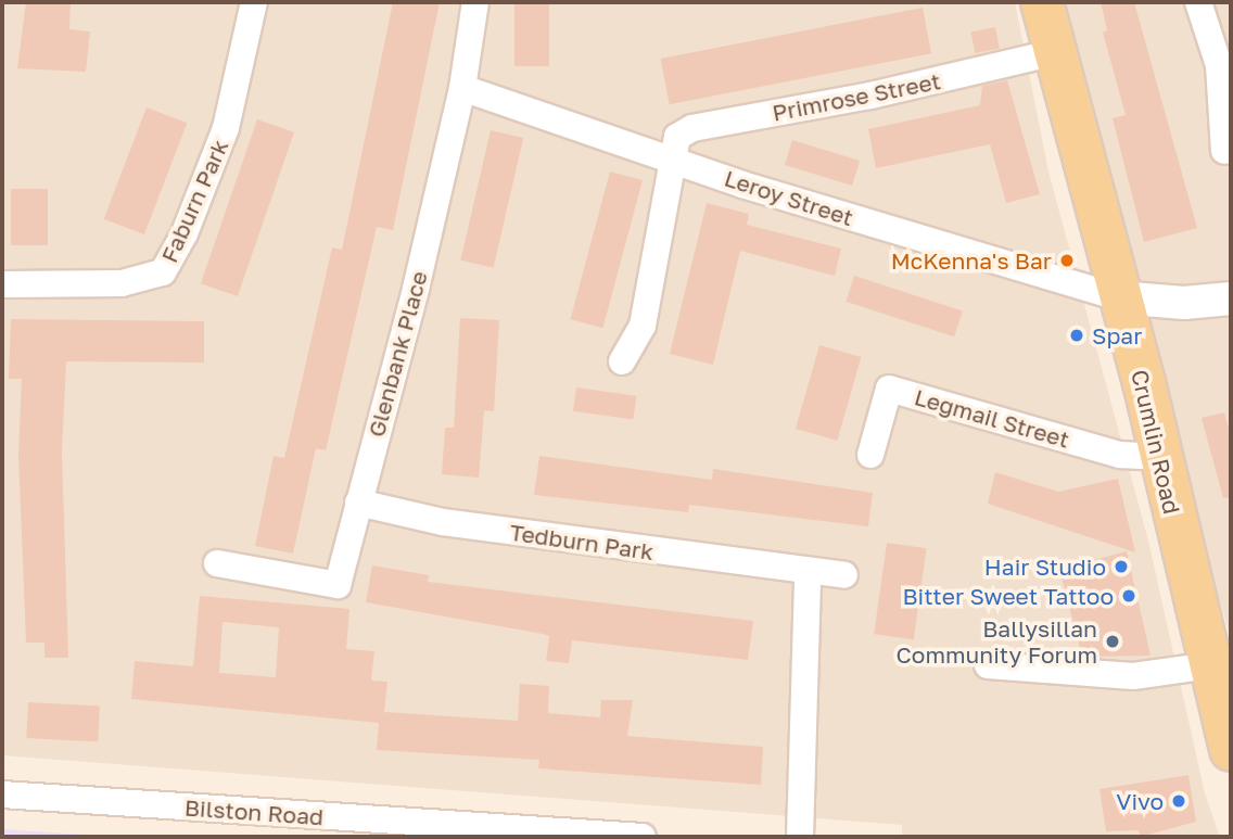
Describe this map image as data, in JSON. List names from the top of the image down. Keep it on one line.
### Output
{"streets":{"main road":["Crumlin Road"],"street":["Primrose Street","Leroy Street","Faburn Park","Glenbank Place","Legmail Street","Tedburn Park","Bilston Road"]},"crossings":[["Primrose Street","Leroy Street"],["Primrose Street","Crumlin Road"],["Leroy Street","Glenbank Place"],["Leroy Street","Crumlin Road"],["Glenbank Place","Tedburn Park"],["Legmail Street","Crumlin Road"]],"places":["McKenna's Bar","Spar","Hair Studio","Bitter Sweet Tattoo","Ballysillan Community Forum","Vivo"]}
